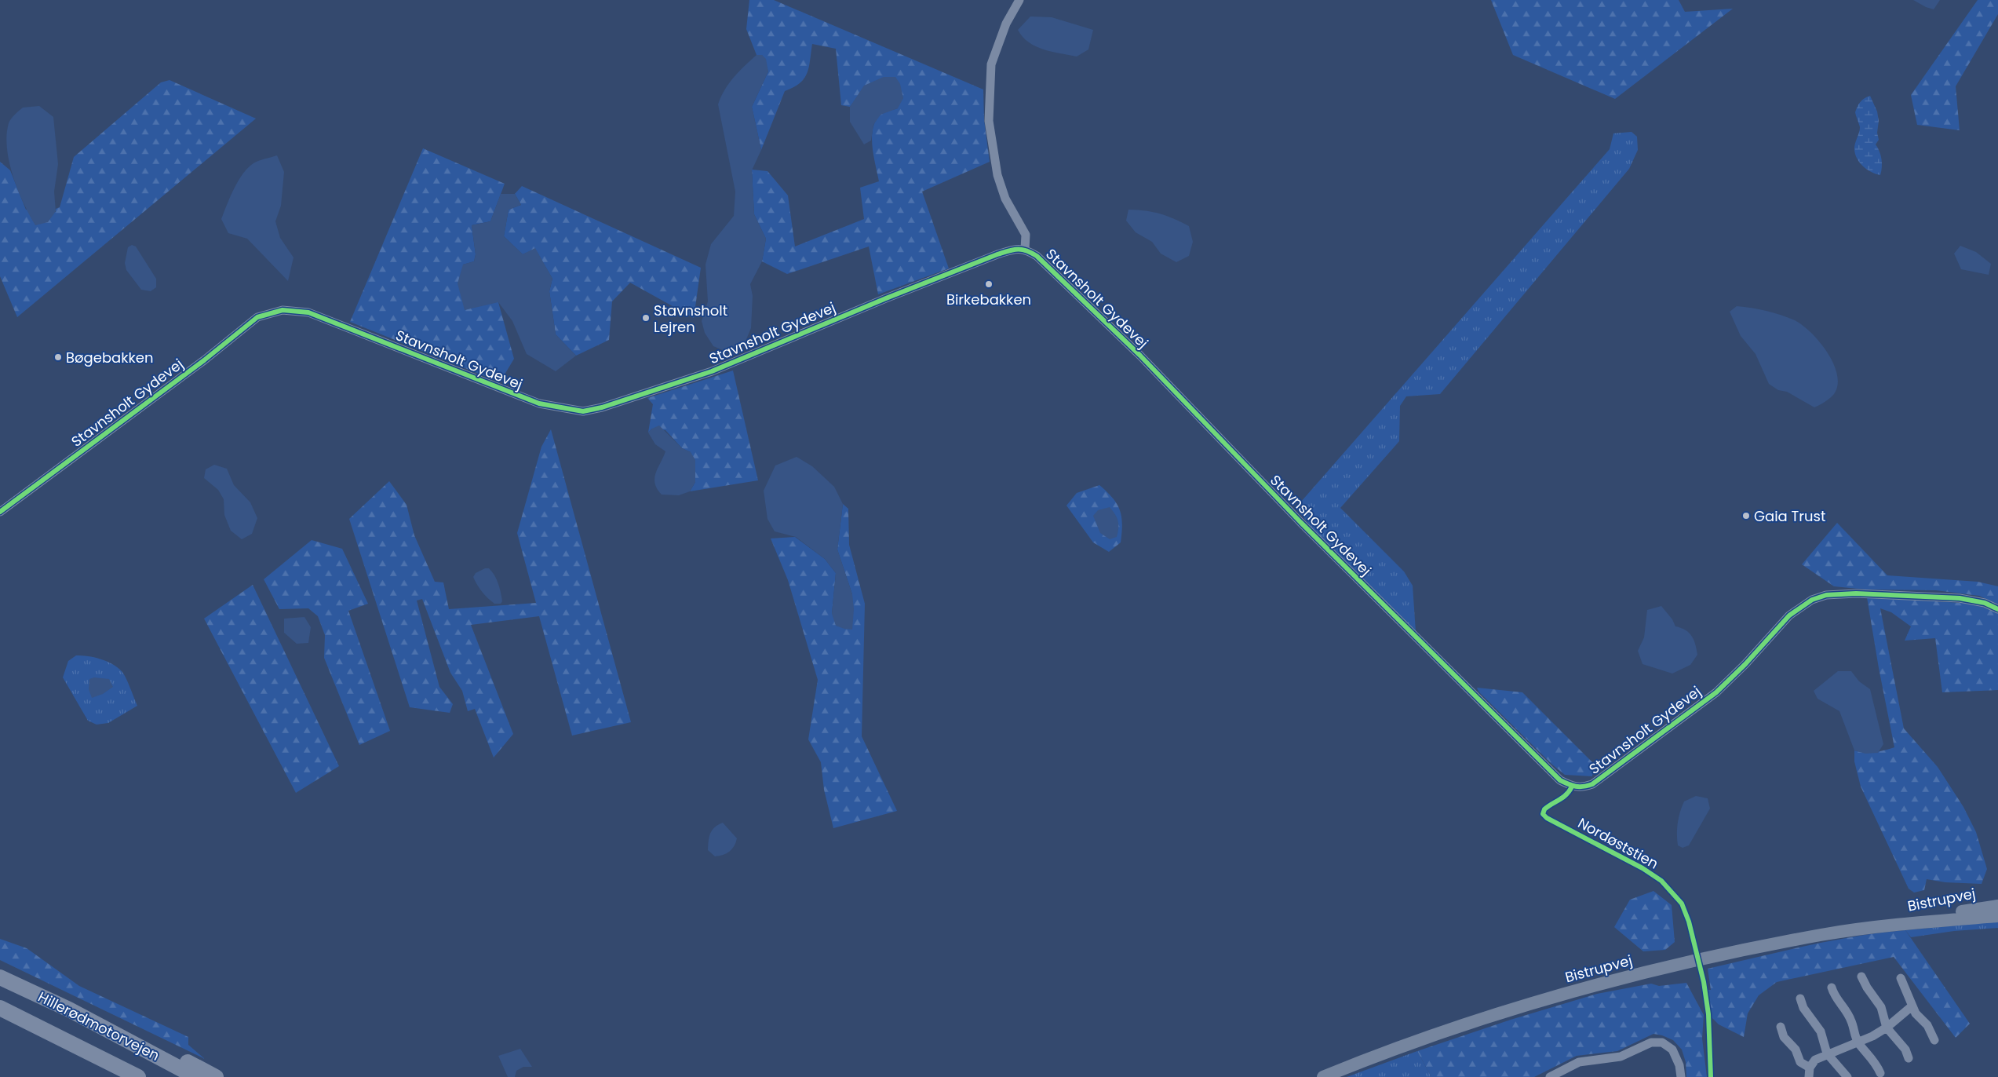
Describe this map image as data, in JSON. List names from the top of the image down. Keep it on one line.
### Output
{"streets":{"highway":["Hillerødmotorvejen"],"main road":["Bistrupvej"],"street":["Stavnsholt Gydevej"],"cycle path":["Nordøststien"]},"places":["Birkebakken","Stavnsholt Lejren","Bøgebakken","Gaia Trust"]}
